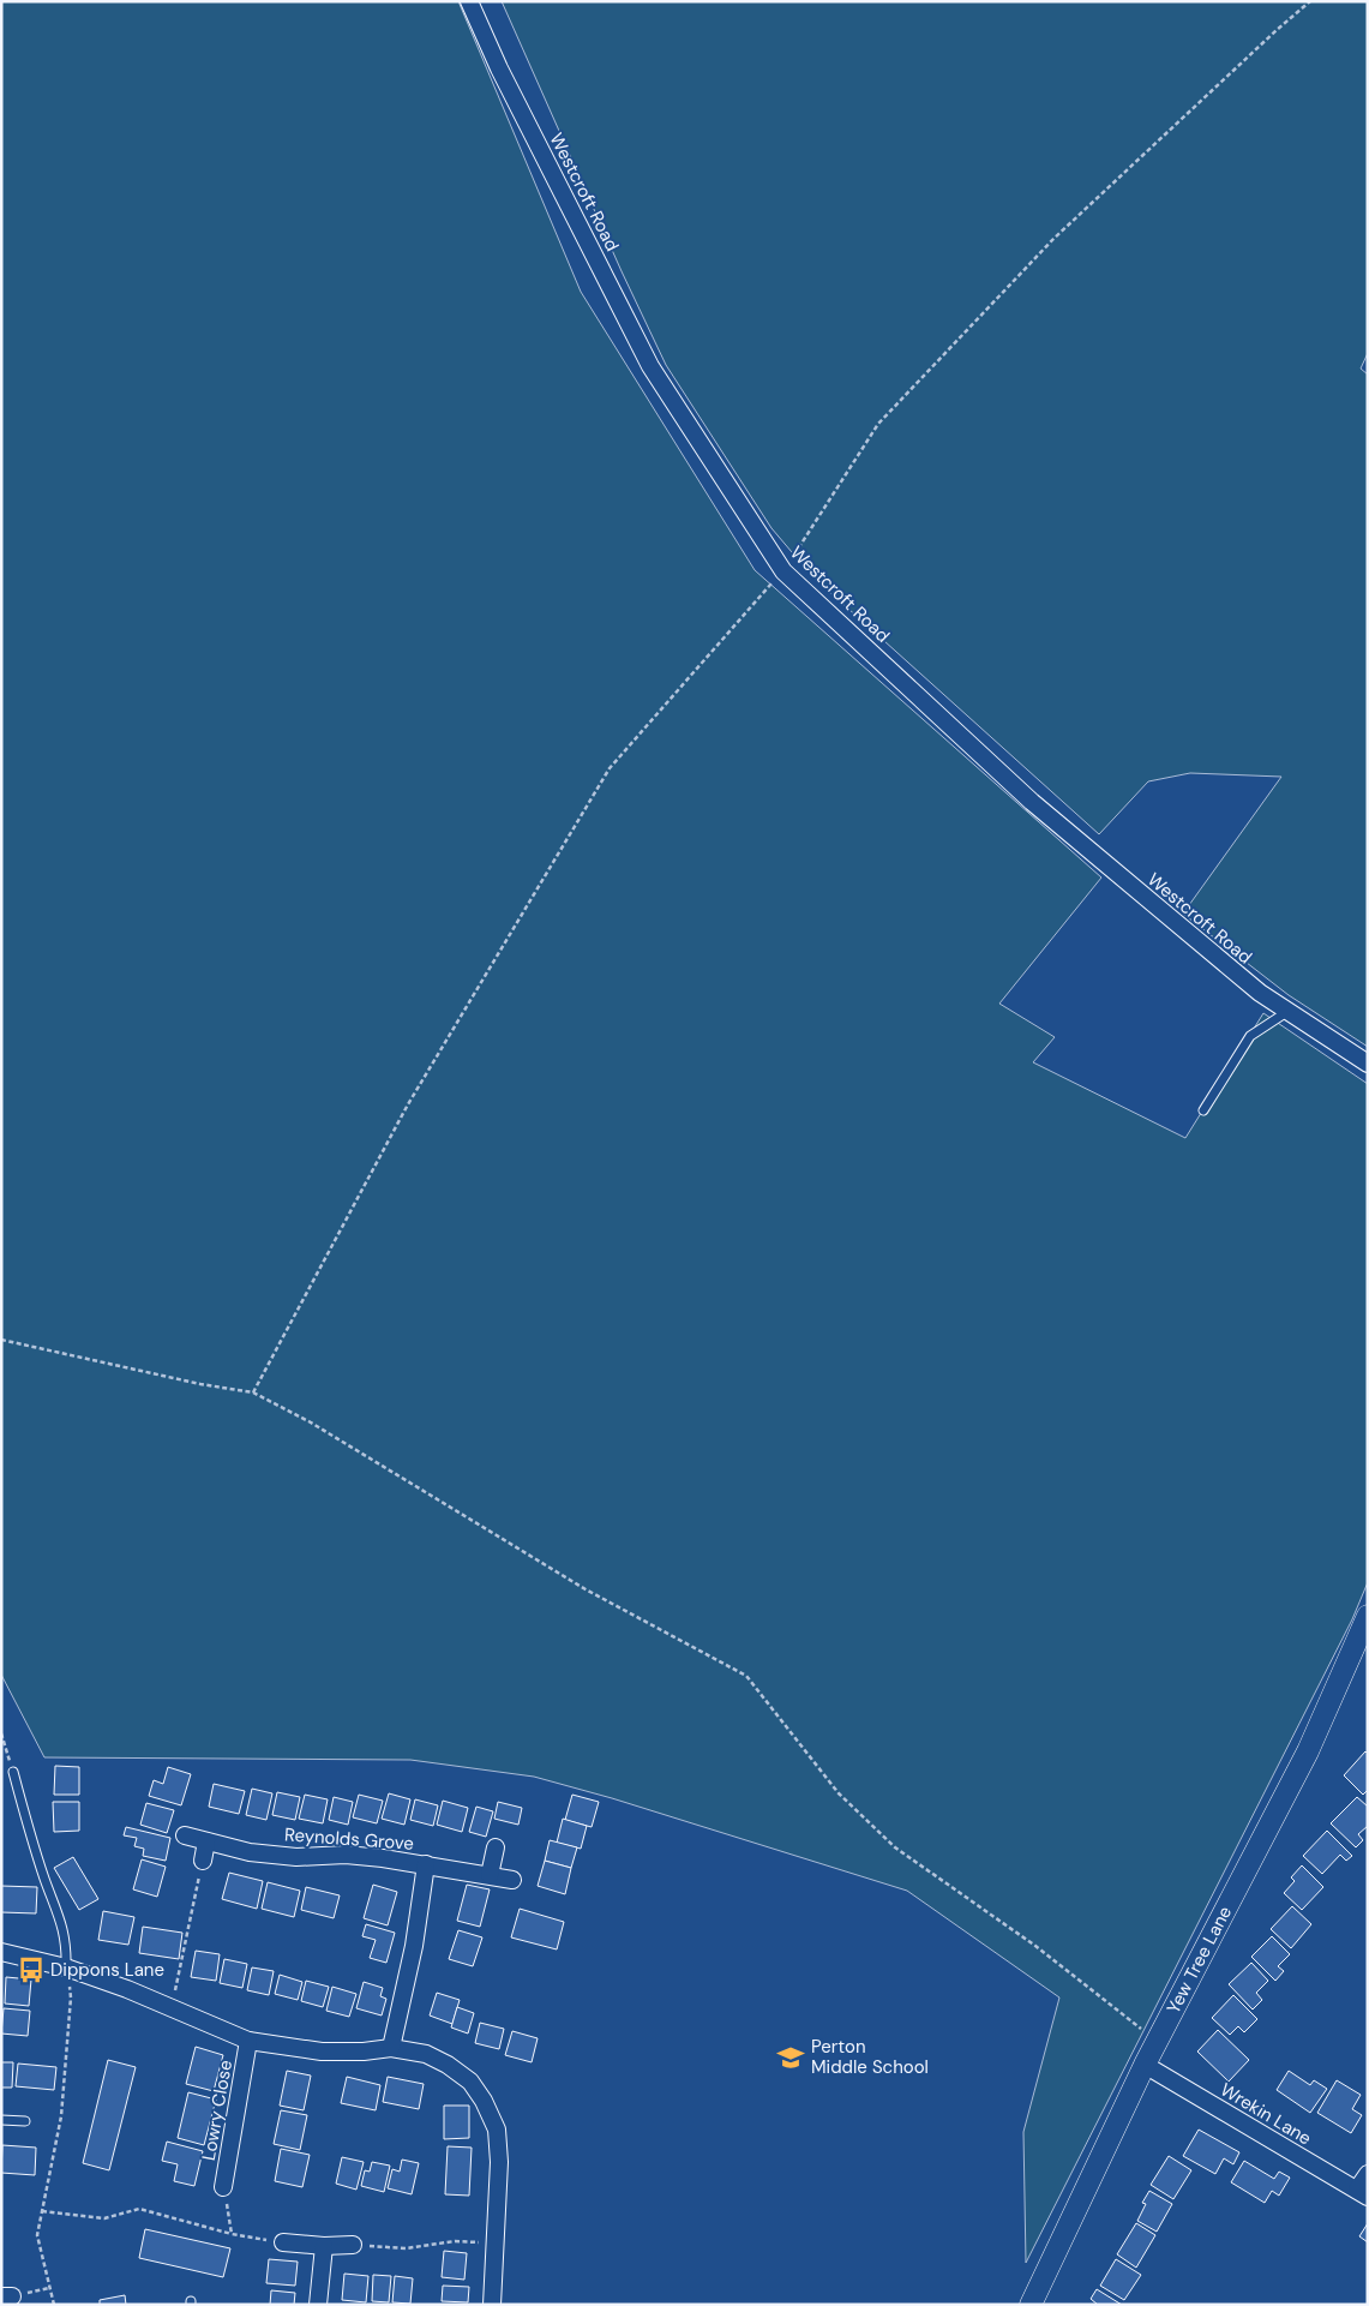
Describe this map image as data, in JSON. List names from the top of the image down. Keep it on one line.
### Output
{"streets":{"street":["Westcroft Road","Reynolds Grove","Yew Tree Lane","Lowry Close","Wrekin Lane"]},"crossings":[["Yew Tree Lane","Wrekin Lane"]],"places":{"bus stop":["Dippons Lane"],"school or university":["Perton Middle School"]}}
